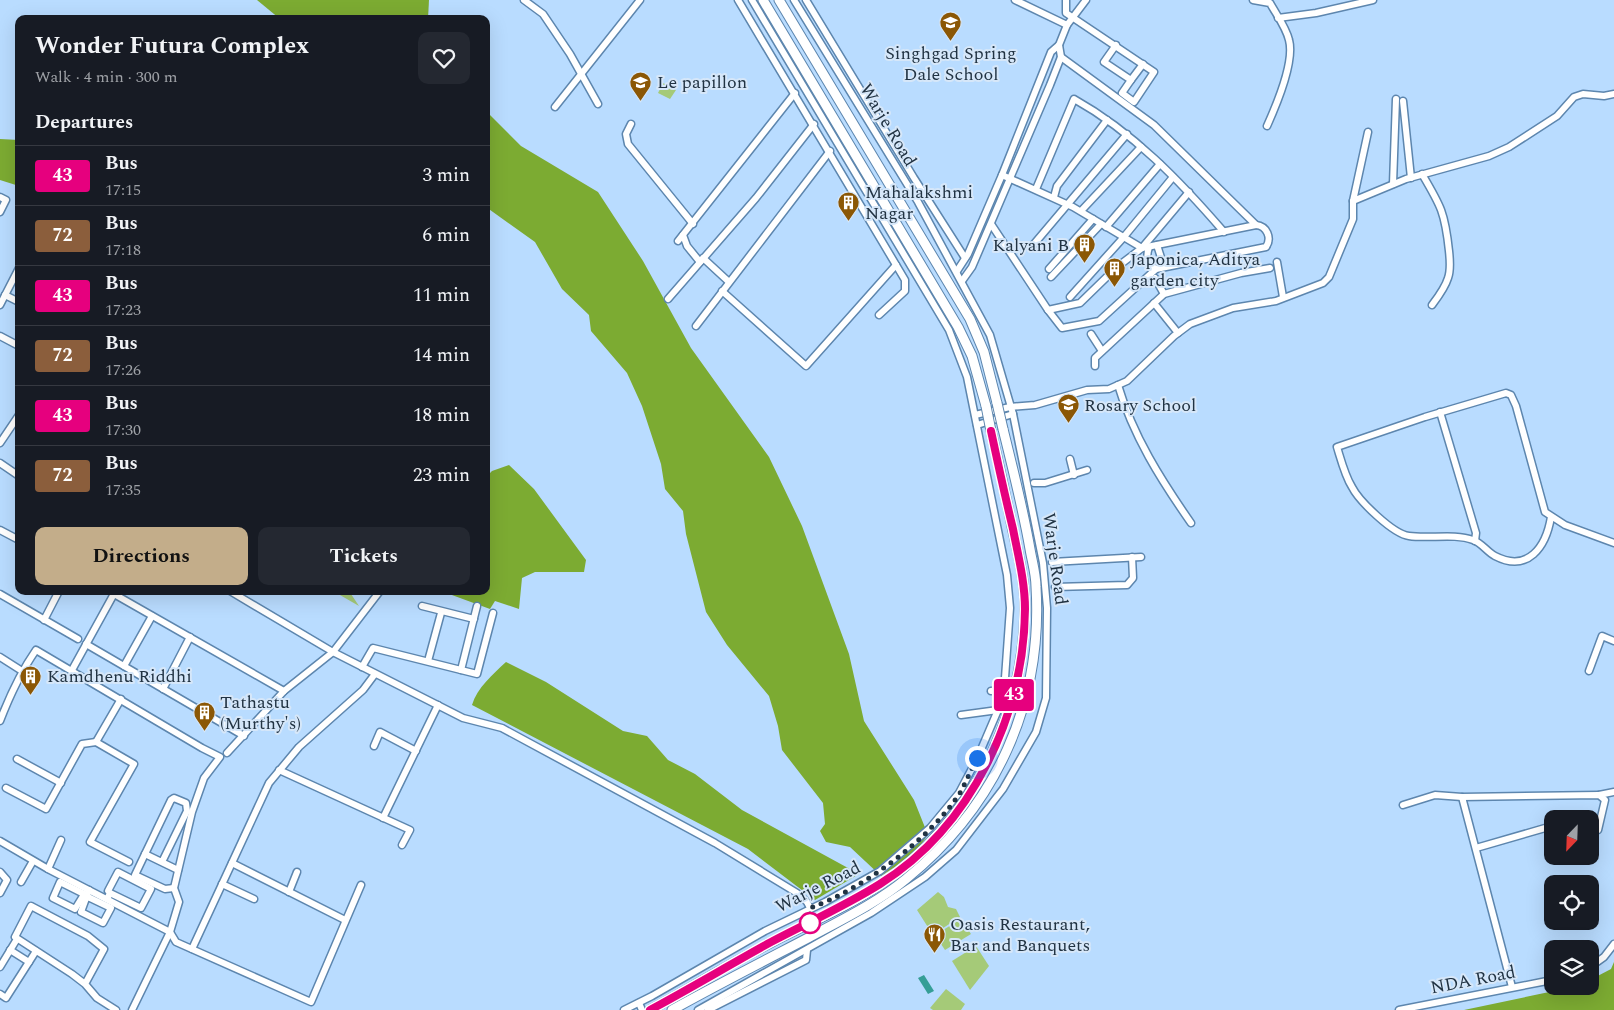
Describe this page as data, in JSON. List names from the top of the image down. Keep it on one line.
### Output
{"streets":{"street":["Warje Road","NDA Road"]},"places":{"school or university":["Singhgad Spring Dale School","Le papillon","Rosary School"],"building":["Mahalakshmi Nagar","Kalyani B","Japonica, Aditya garden city","Kamdhenu Riddhi","Tathastu (Murthy's)"],"restaurant":["Oasis Restaurant, Bar and Banquets"]},"lines":["bus line 43"],"north":"bottom left","page":{"on_map":"43","heading":[["Wonder Futura Complex","Walk · 4 min · 300 m"],"Departures"],"list":[{"mark":"43","name":"Bus","note":"17:15","value":"3 min"},{"mark":"72","name":"Bus","note":"17:18","value":"6 min"},{"mark":"43","name":"Bus","note":"17:23","value":"11 min"},{"mark":"72","name":"Bus","note":"17:26","value":"14 min"},{"mark":"43","name":"Bus","note":"17:30","value":"18 min"},{"mark":"72","name":"Bus","note":"17:35","value":"23 min"}],"buttons":["Directions","Tickets"]}}
